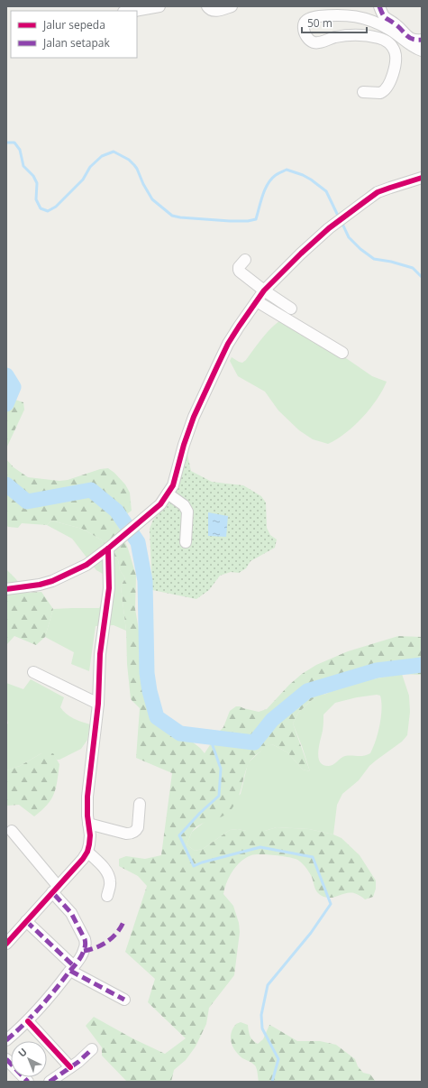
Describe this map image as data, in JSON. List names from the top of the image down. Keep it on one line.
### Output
{"legend":["Jalur sepeda","Jalan setapak"],"scale_bar":"50 m","north":"top left"}
